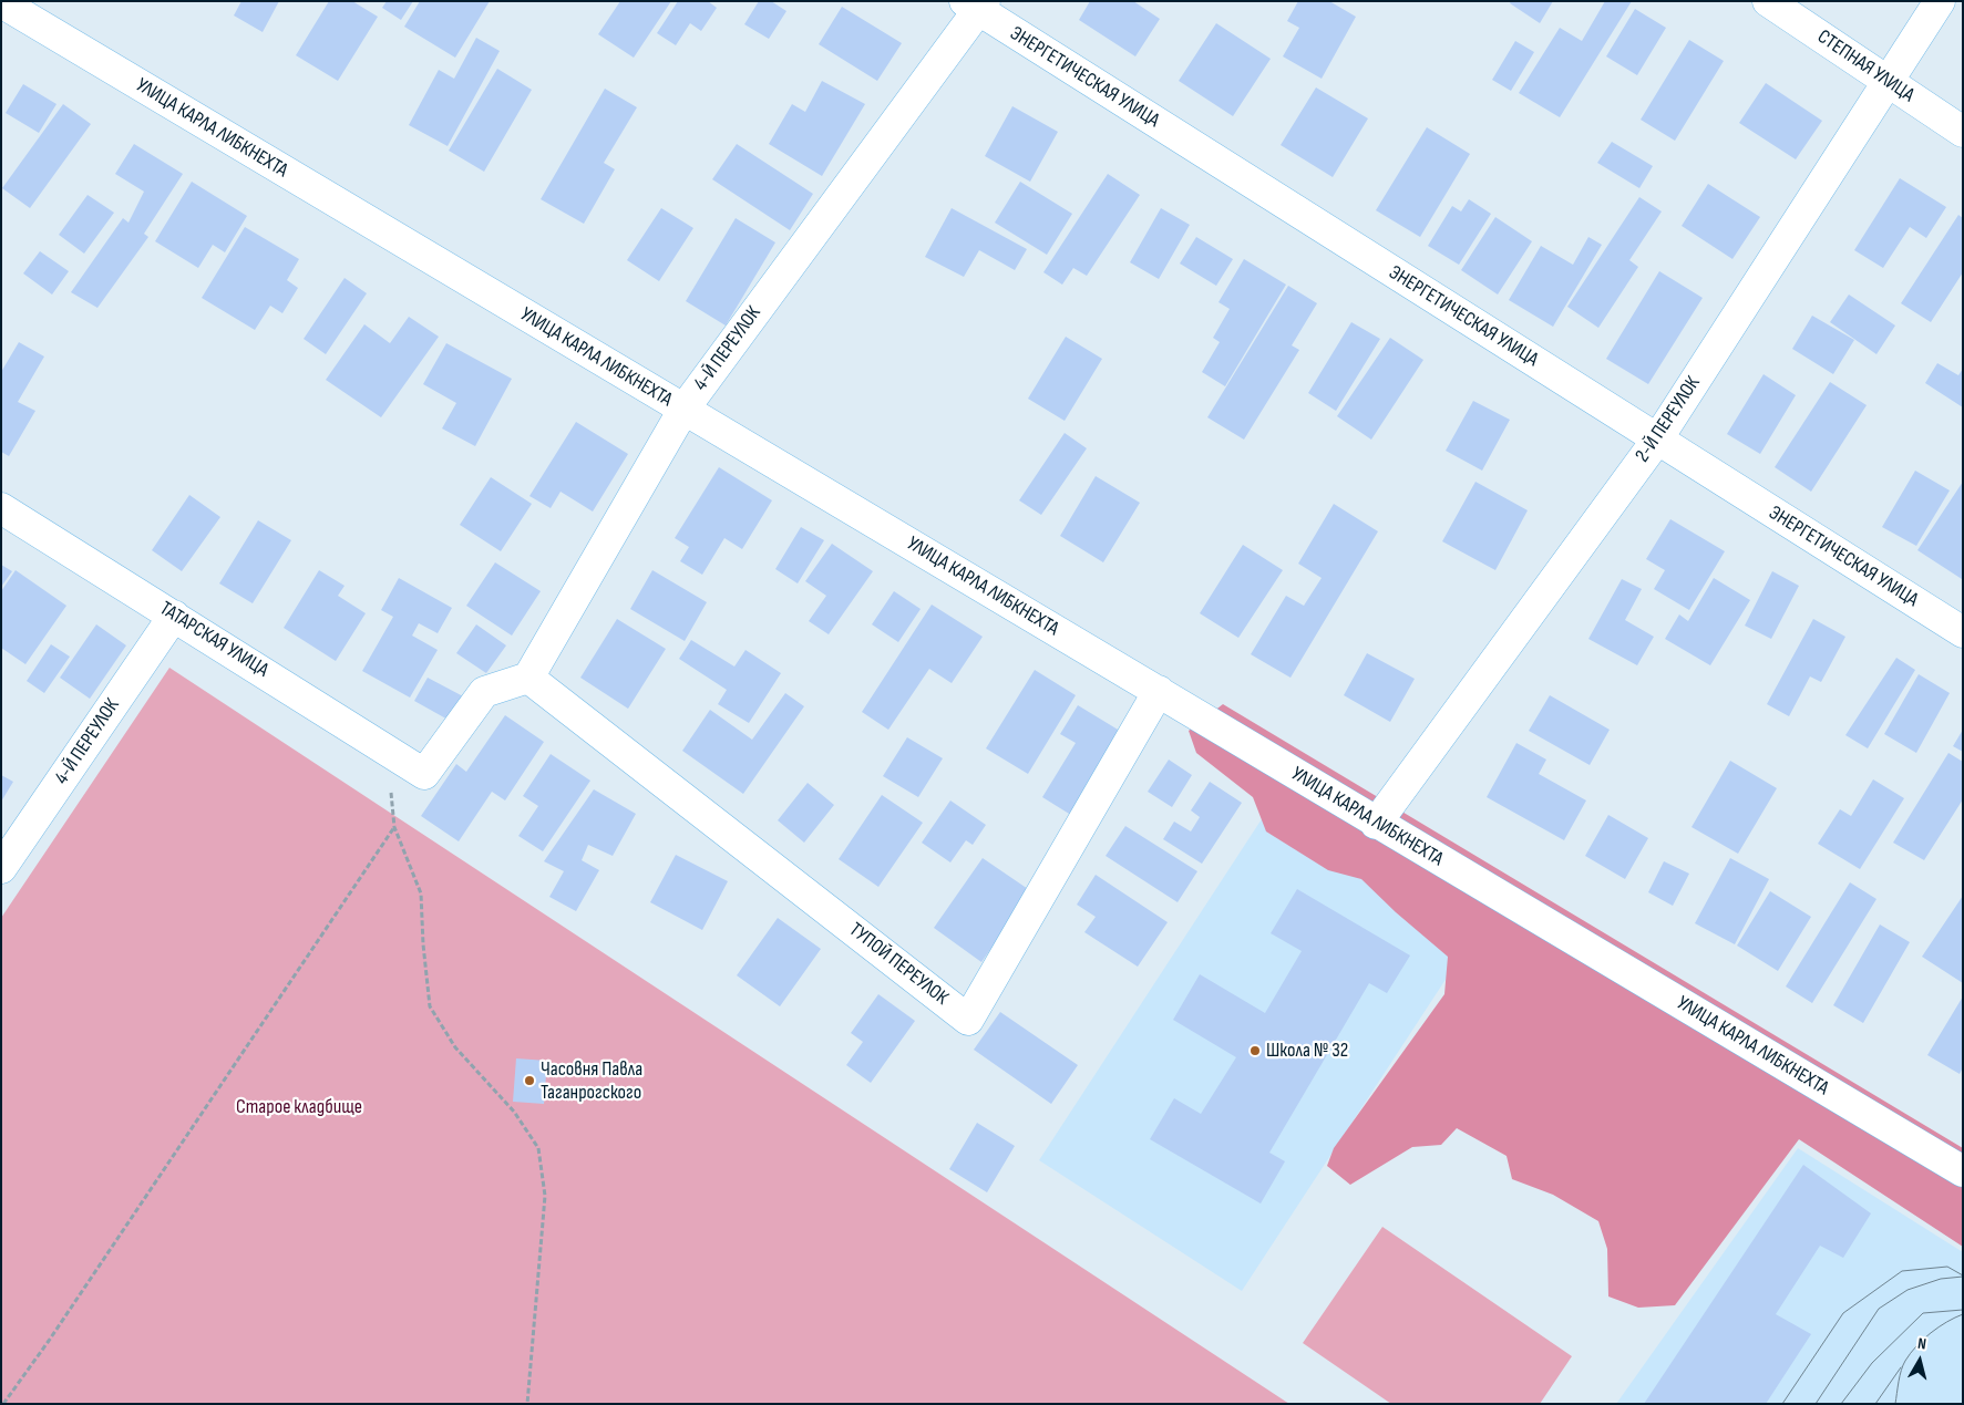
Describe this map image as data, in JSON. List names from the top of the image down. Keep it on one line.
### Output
{"streets":{"street":["СТЕПНАЯ УЛИЦА","ЭНЕРГЕТИЧЕСКАЯ УЛИЦА","УЛИЦА КАРЛА ЛИБКНЕХТА","4-Й ПЕРЕУЛОК","2-Й ПЕРЕУЛОК","ТАТАРСКАЯ УЛИЦА","ТУПОЙ ПЕРЕУЛОК"]},"crossings":[["СТЕПНАЯ УЛИЦА","2-Й ПЕРЕУЛОК"],["ЭНЕРГЕТИЧЕСКАЯ УЛИЦА","4-Й ПЕРЕУЛОК"],["ЭНЕРГЕТИЧЕСКАЯ УЛИЦА","2-Й ПЕРЕУЛОК"],["УЛИЦА КАРЛА ЛИБКНЕХТА","4-Й ПЕРЕУЛОК"],["УЛИЦА КАРЛА ЛИБКНЕХТА","2-Й ПЕРЕУЛОК"],["УЛИЦА КАРЛА ЛИБКНЕХТА","ТУПОЙ ПЕРЕУЛОК"],["4-Й ПЕРЕУЛОК","ТАТАРСКАЯ УЛИЦА"],["4-Й ПЕРЕУЛОК","ТУПОЙ ПЕРЕУЛОК"],["ТАТАРСКАЯ УЛИЦА","ТУПОЙ ПЕРЕУЛОК"]],"parks":["Старое кладбище"],"places":["Школа № 32","Часовня Павла Таганрогского"],"north":"top"}
